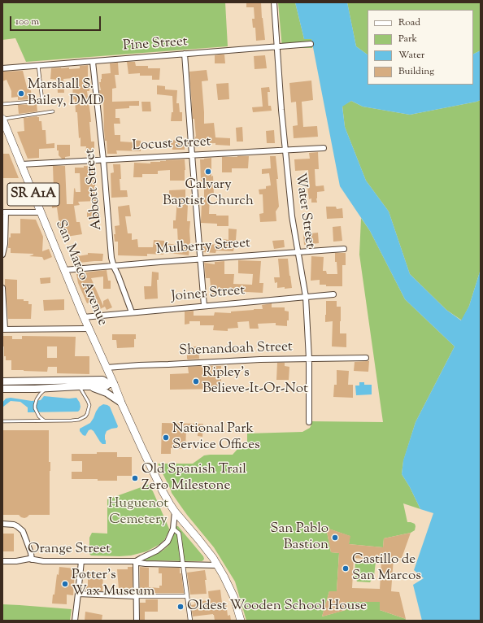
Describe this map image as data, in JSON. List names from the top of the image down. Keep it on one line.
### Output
{"streets":{"main road":["SR A1A","San Marco Avenue"],"street":["Pine Street","Locust Street","Abbott Street","Water Street","Mulberry Street","Joiner Street","Shenandoah Street","Orange Street"]},"crossings":[["Pine Street","Abbott Street"],["Pine Street","Water Street"],["Locust Street","Abbott Street"],["Locust Street","Water Street"],["Locust Street","San Marco Avenue"],["Abbott Street","Mulberry Street"],["Abbott Street","Joiner Street"],["SR A1A","San Marco Avenue"],["SR A1A","Orange Street"],["Water Street","Mulberry Street"],["Water Street","Joiner Street"],["Water Street","Shenandoah Street"],["Mulberry Street","San Marco Avenue"],["San Marco Avenue","Joiner Street"],["San Marco Avenue","Shenandoah Street"]],"parks":["Huguenot Cemetery"],"places":["Marshall S. Bailey, DMD","Calvary Baptist Church","Ripley's Believe-It-Or-Not","National Park Service Offices","Old Spanish Trail Zero Milestone","San Pablo Bastion","Castillo de San Marcos","Potter's Wax Museum","Oldest Wooden School House"],"legend":["Road","Park","Water","Building"],"scale_bar":"100 m"}
